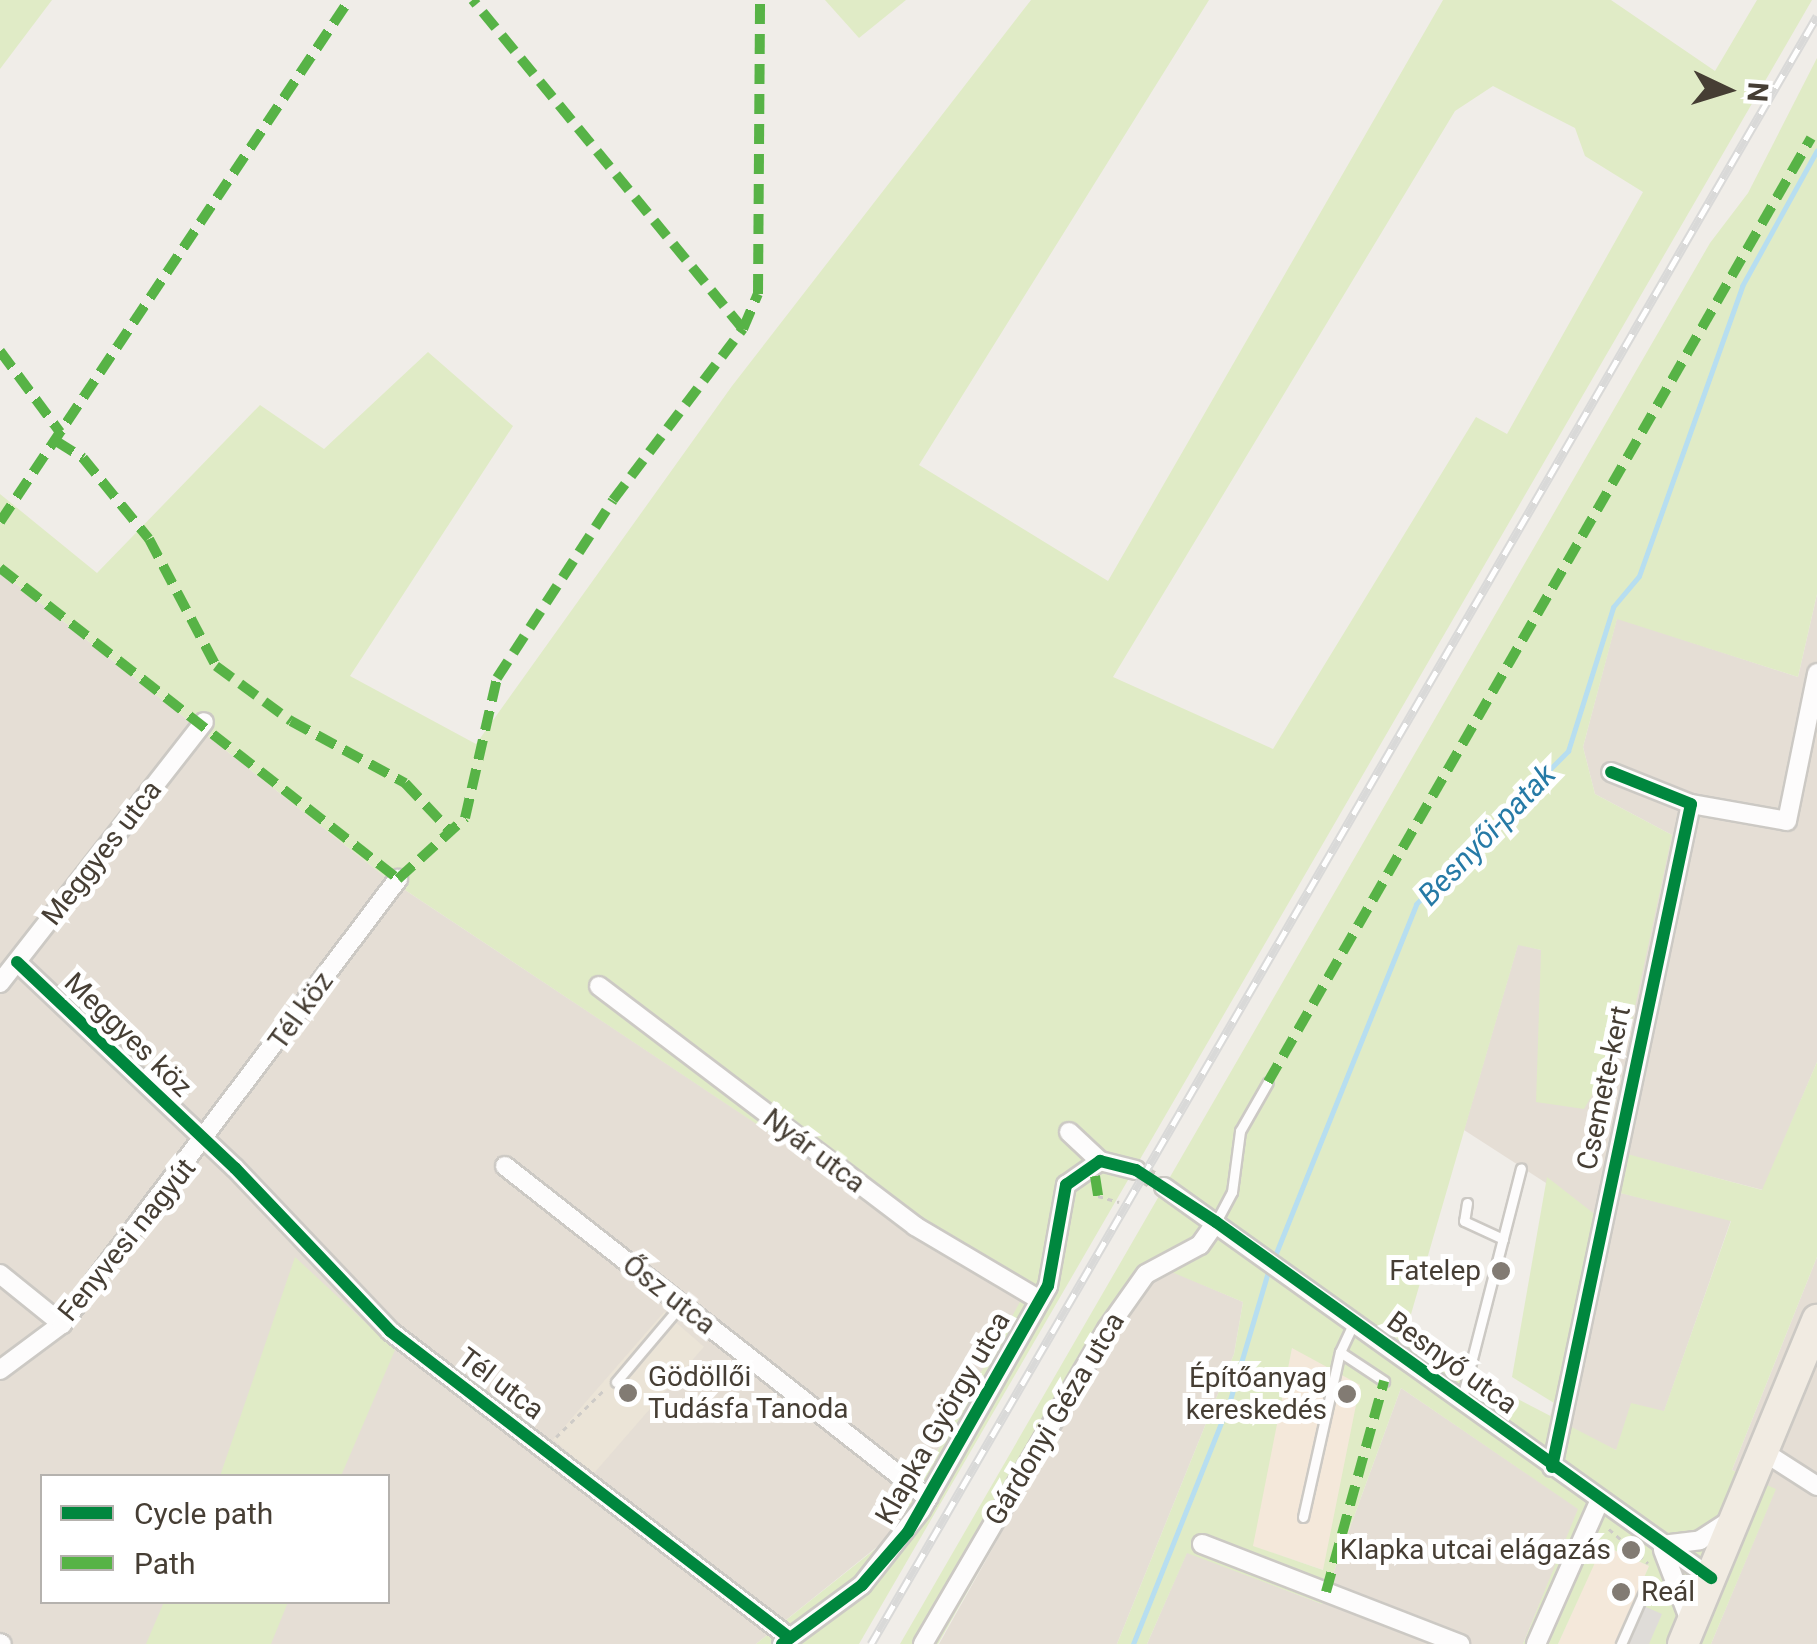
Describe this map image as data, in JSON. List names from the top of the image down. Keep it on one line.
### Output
{"streets":{"street":["Meggyes utca","Tél köz","Meggyes köz","Csemete-kert","Nyár utca","Fenyvesi nagyút","Ősz utca","Besnyő utca","Tél utca","Klapka György utca","Gárdonyi Géza utca"]},"crossings":[["Meggyes utca","Meggyes köz"],["Tél köz","Meggyes köz"],["Tél köz","Fenyvesi nagyút"],["Tél köz","Tél utca"],["Meggyes köz","Fenyvesi nagyút"],["Meggyes köz","Tél utca"],["Csemete-kert","Besnyő utca"],["Nyár utca","Klapka György utca"],["Fenyvesi nagyút","Tél utca"],["Ősz utca","Klapka György utca"],["Besnyő utca","Gárdonyi Géza utca"],["Tél utca","Klapka György utca"]],"water":["Besnyői-patak"],"places":["Fatelep","Gödöllői Tudásfa Tanoda","Építőanyag kereskedés","Klapka utcai elágazás","Reál"],"legend":["Cycle path","Path"],"north":"right"}
